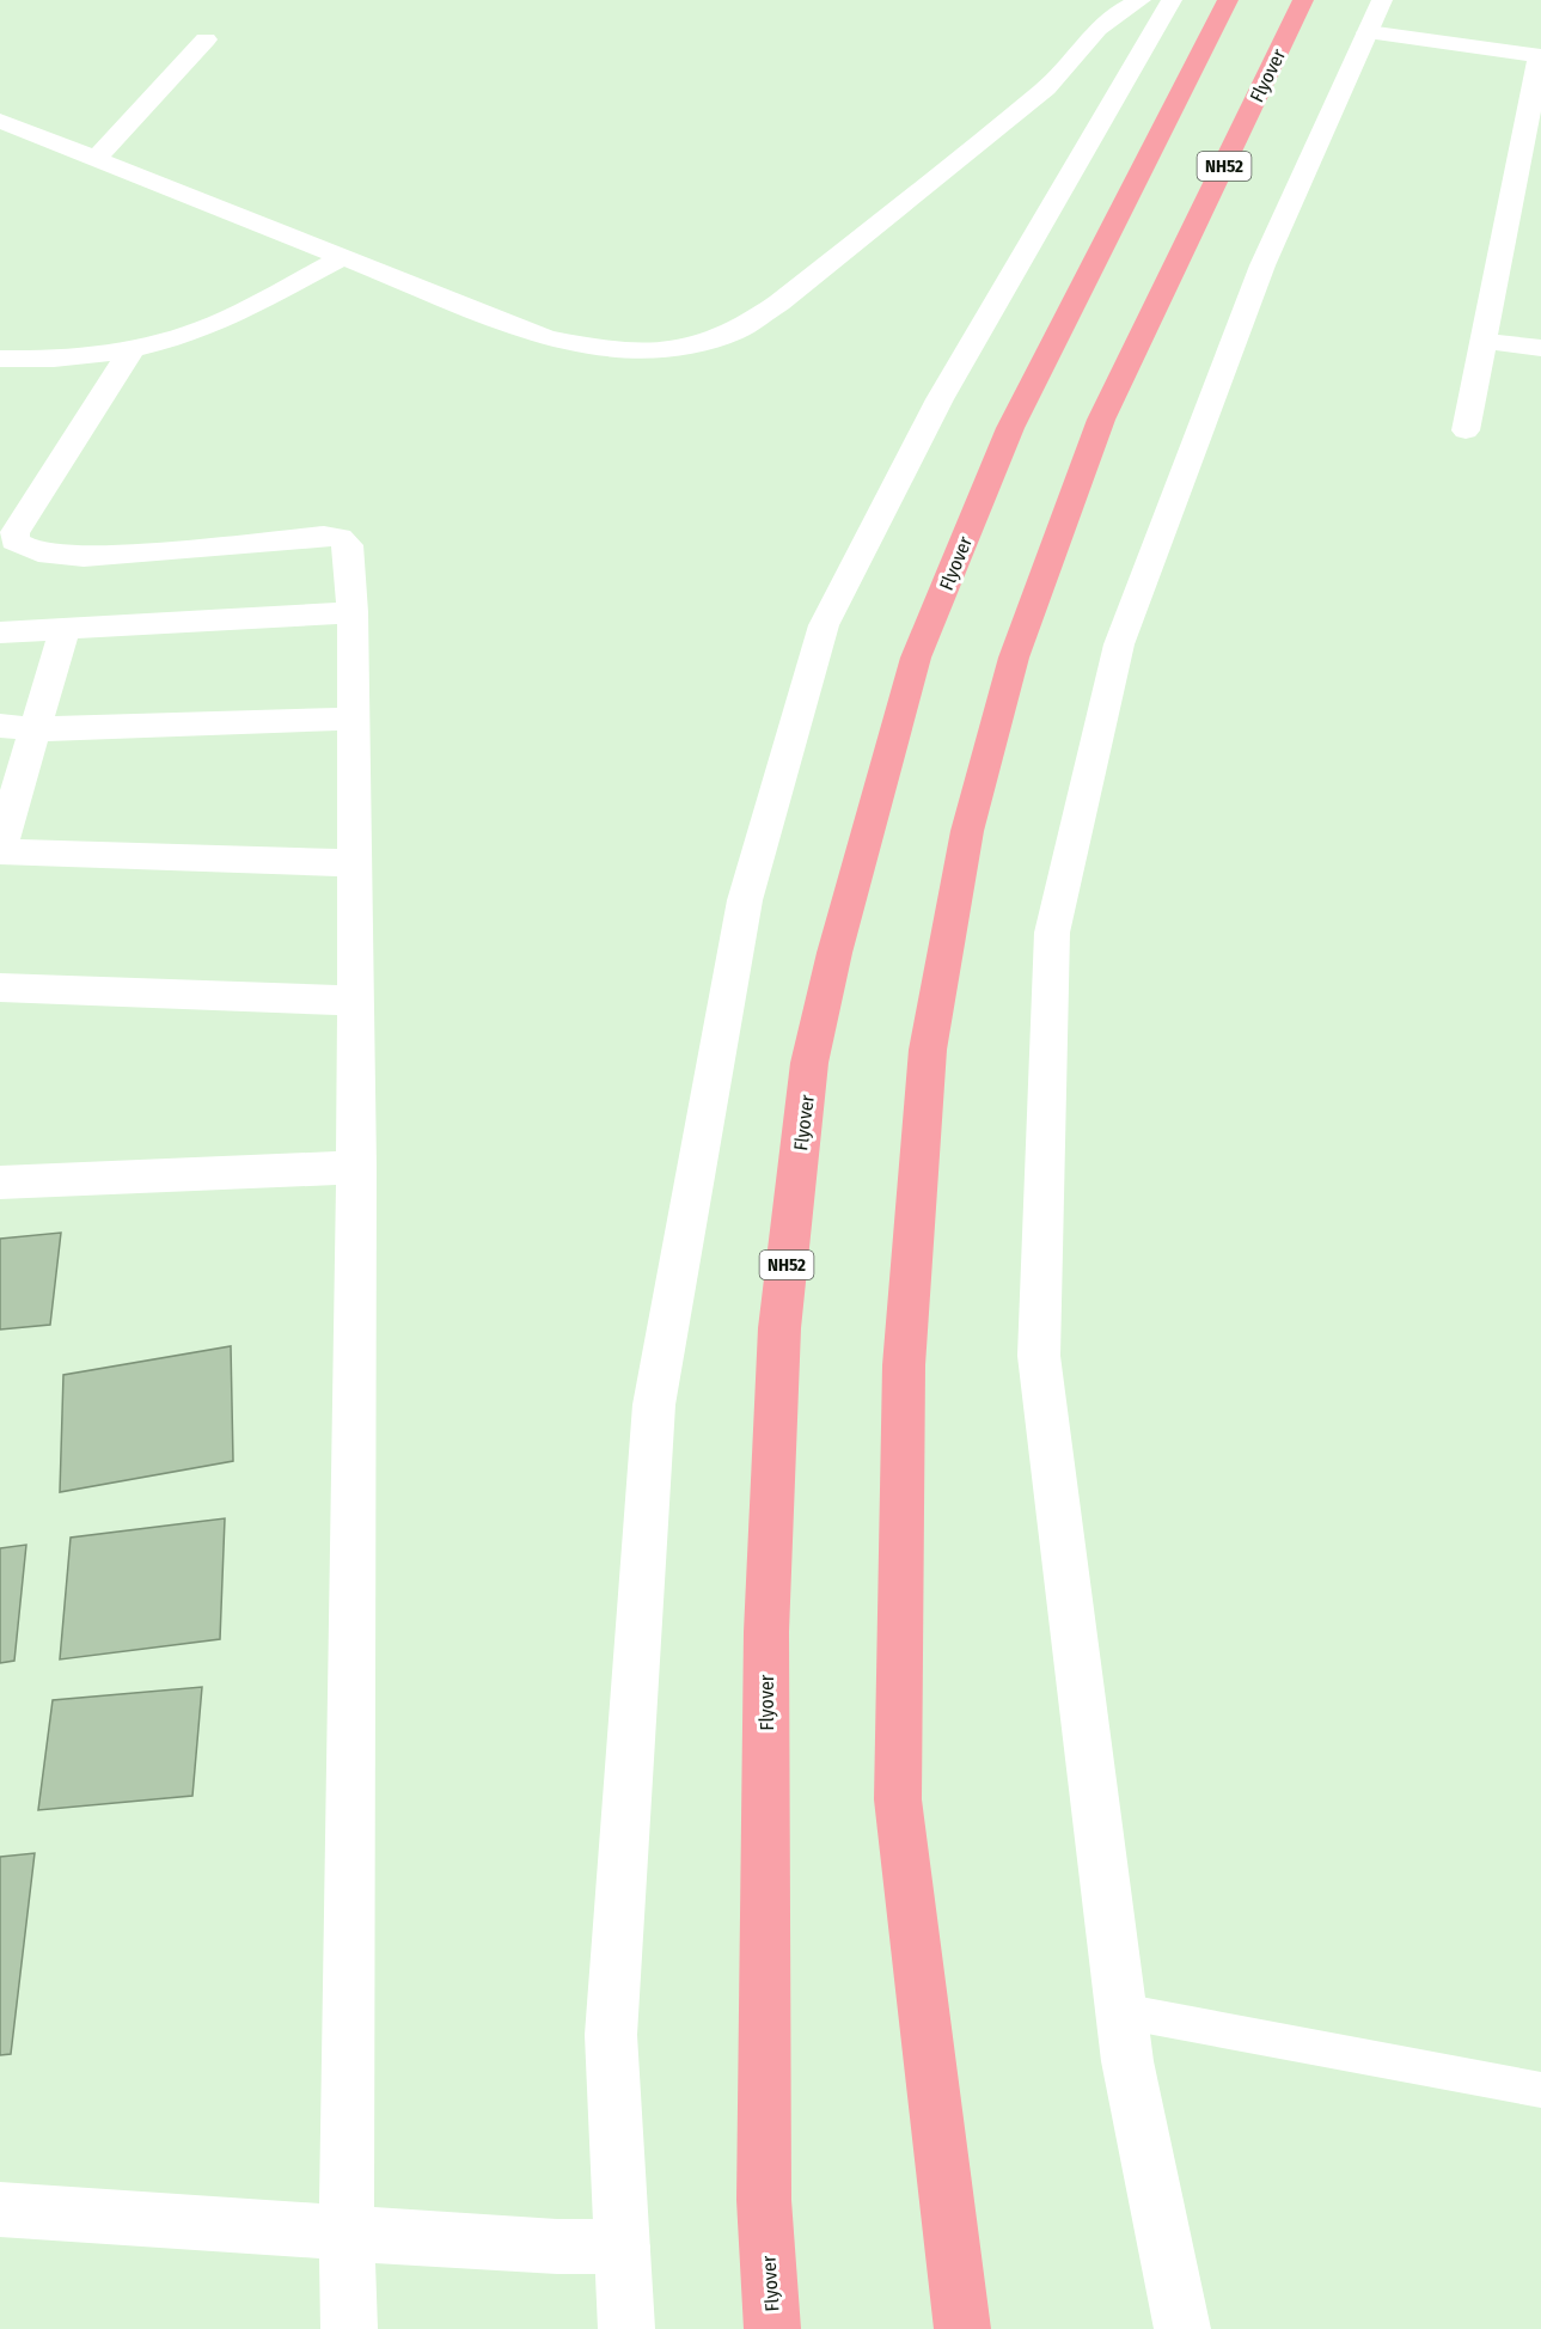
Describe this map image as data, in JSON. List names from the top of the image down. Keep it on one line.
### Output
{"streets":{"highway":["Flyover","NH52"]}}
